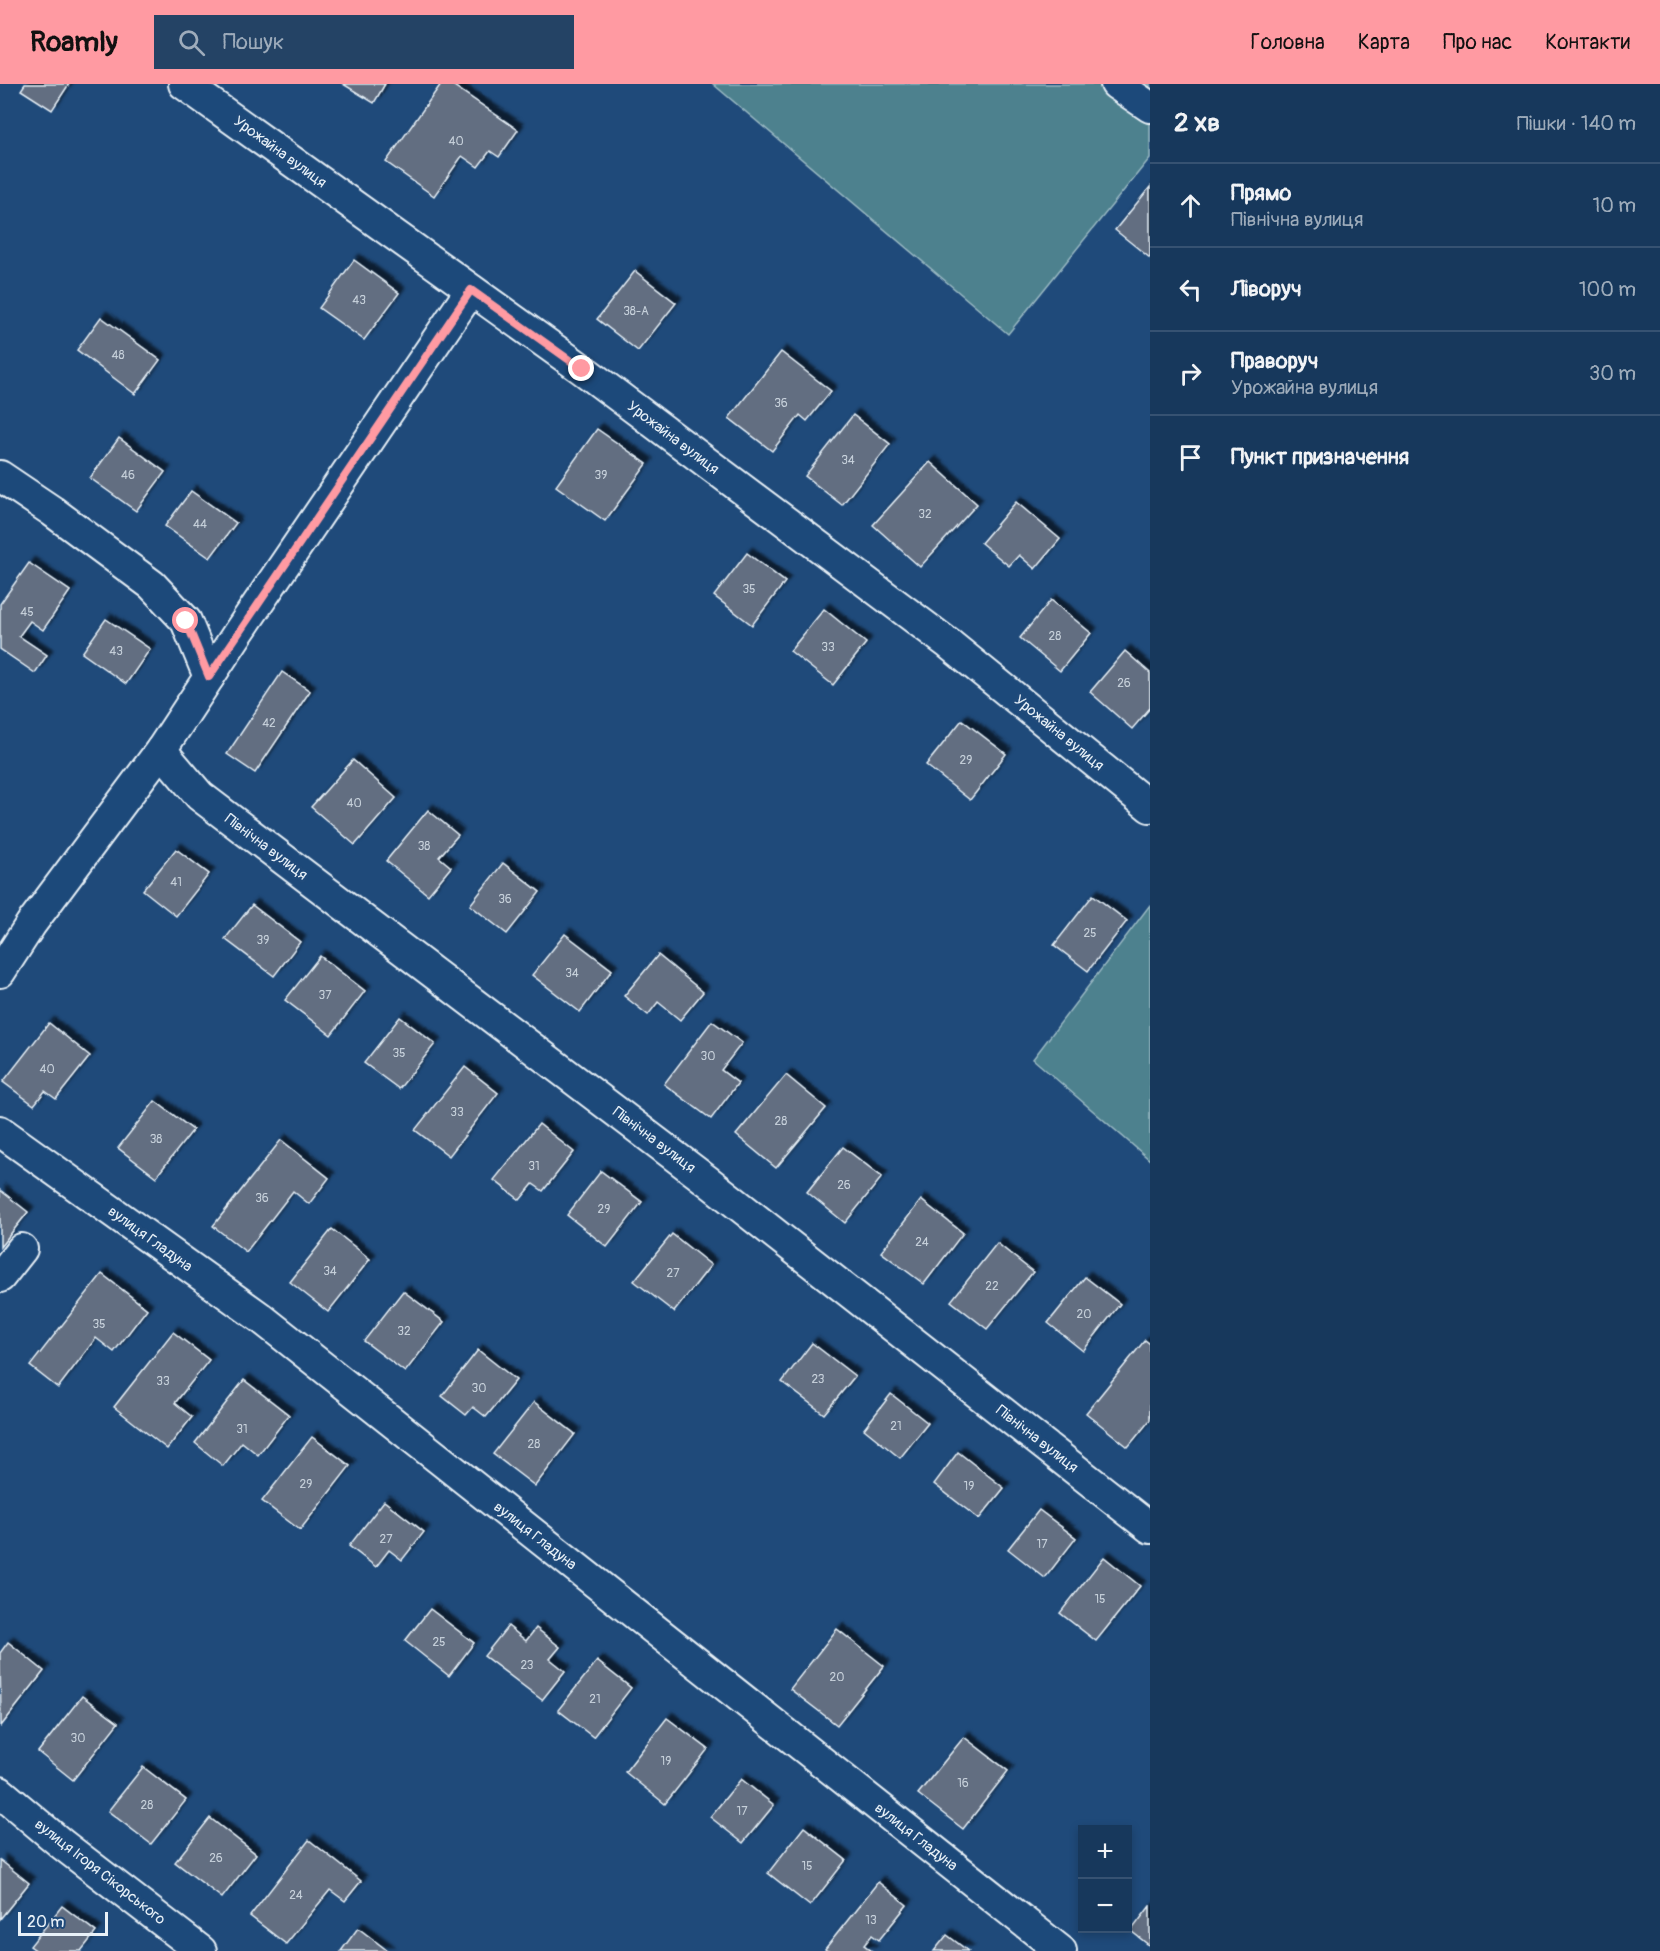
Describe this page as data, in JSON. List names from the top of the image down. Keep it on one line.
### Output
{"streets":{"street":["Урожайна вулиця","Північна вулиця","вулиця Гладуна","вулиця Ігоря Сікорського"]},"house_numbers":["40","43","38-А","48","36","34","46","39","32","44","35","45","28","33","43","26","42","29","40","38","41","36","25","39","34","37","35","30","40","33","28","38","31","26","36","29","24","34","27","22","20","35","32","23","33","30","21","31","28","29","19","27","17","15","25","23","20","21","30","19","16","28","17","26","15","24","13"],"scale_bar":"20 m","page":{"header":"Roamly","search":"Пошук","nav":["Головна","Карта","Про нас","Контакти"],"heading":["2 хв","Пішки · 140 m"],"list":[["Прямо","Північна вулиця","10 m"],["Ліворуч","100 m"],["Праворуч","Урожайна вулиця","30 m"],"Пункт призначення"],"map_buttons":["+","−"],"scale":"20 m"}}
